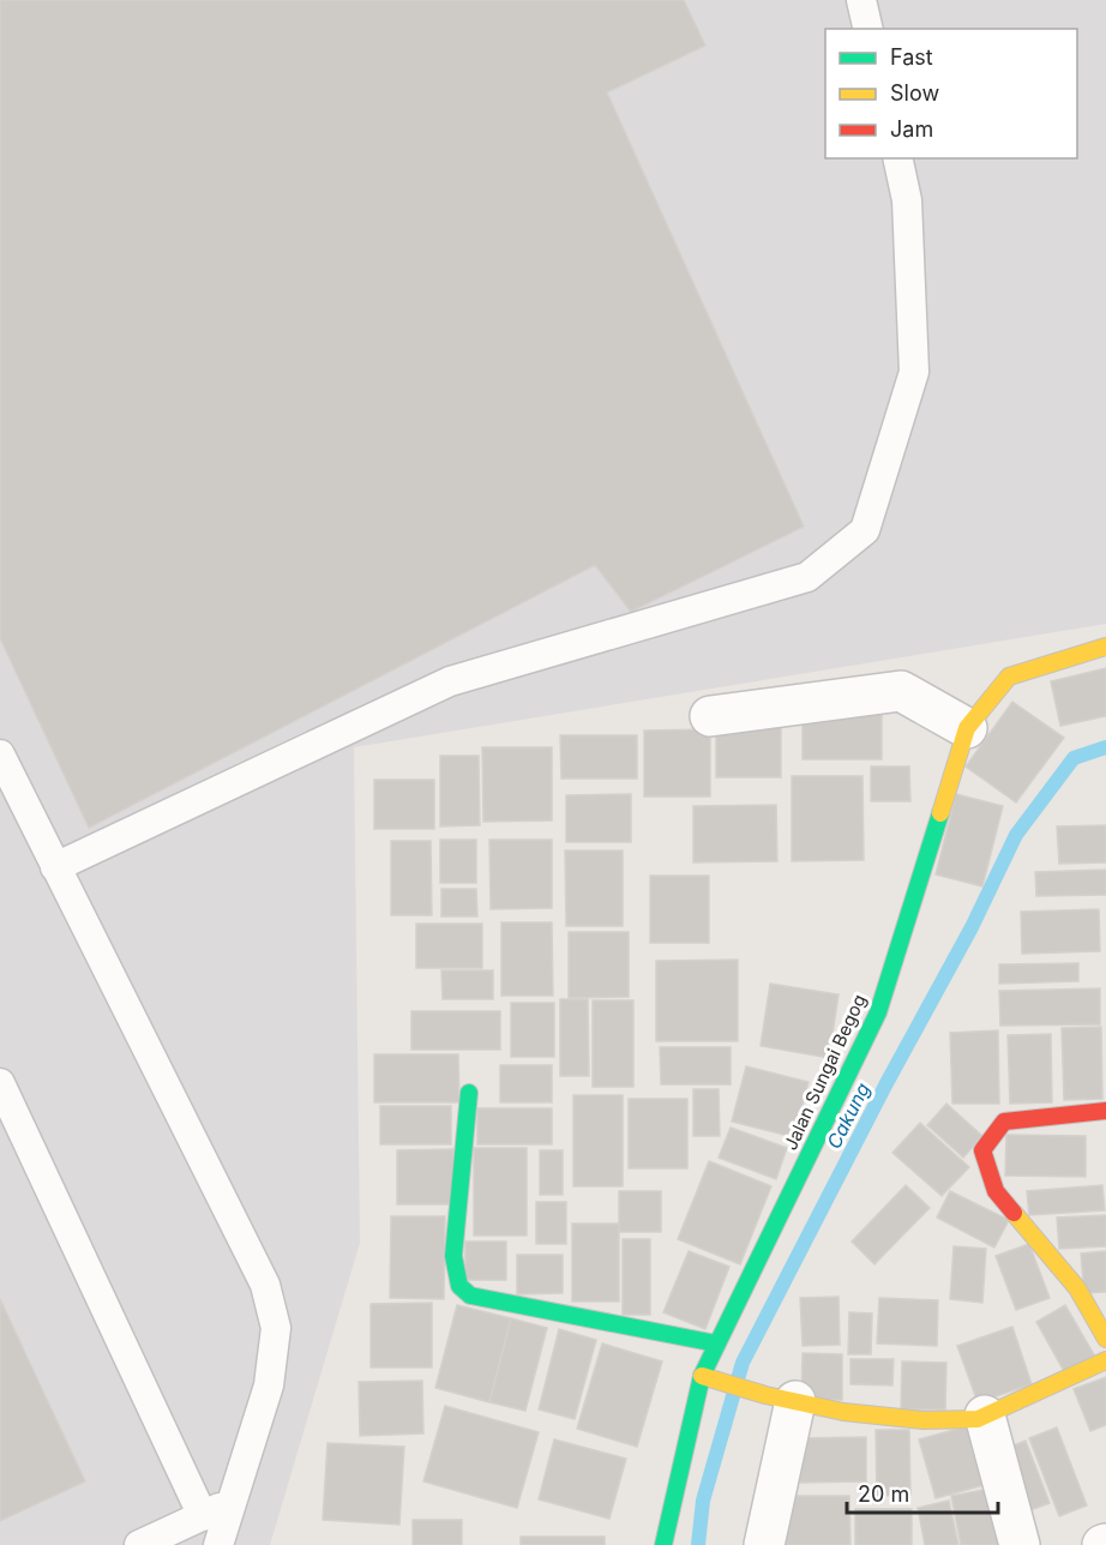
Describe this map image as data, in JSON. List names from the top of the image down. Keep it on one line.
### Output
{"streets":{"street":["Jalan Sungai Begog"]},"water":["Cakung"],"legend":["Fast","Slow","Jam"],"scale_bar":"20 m"}
